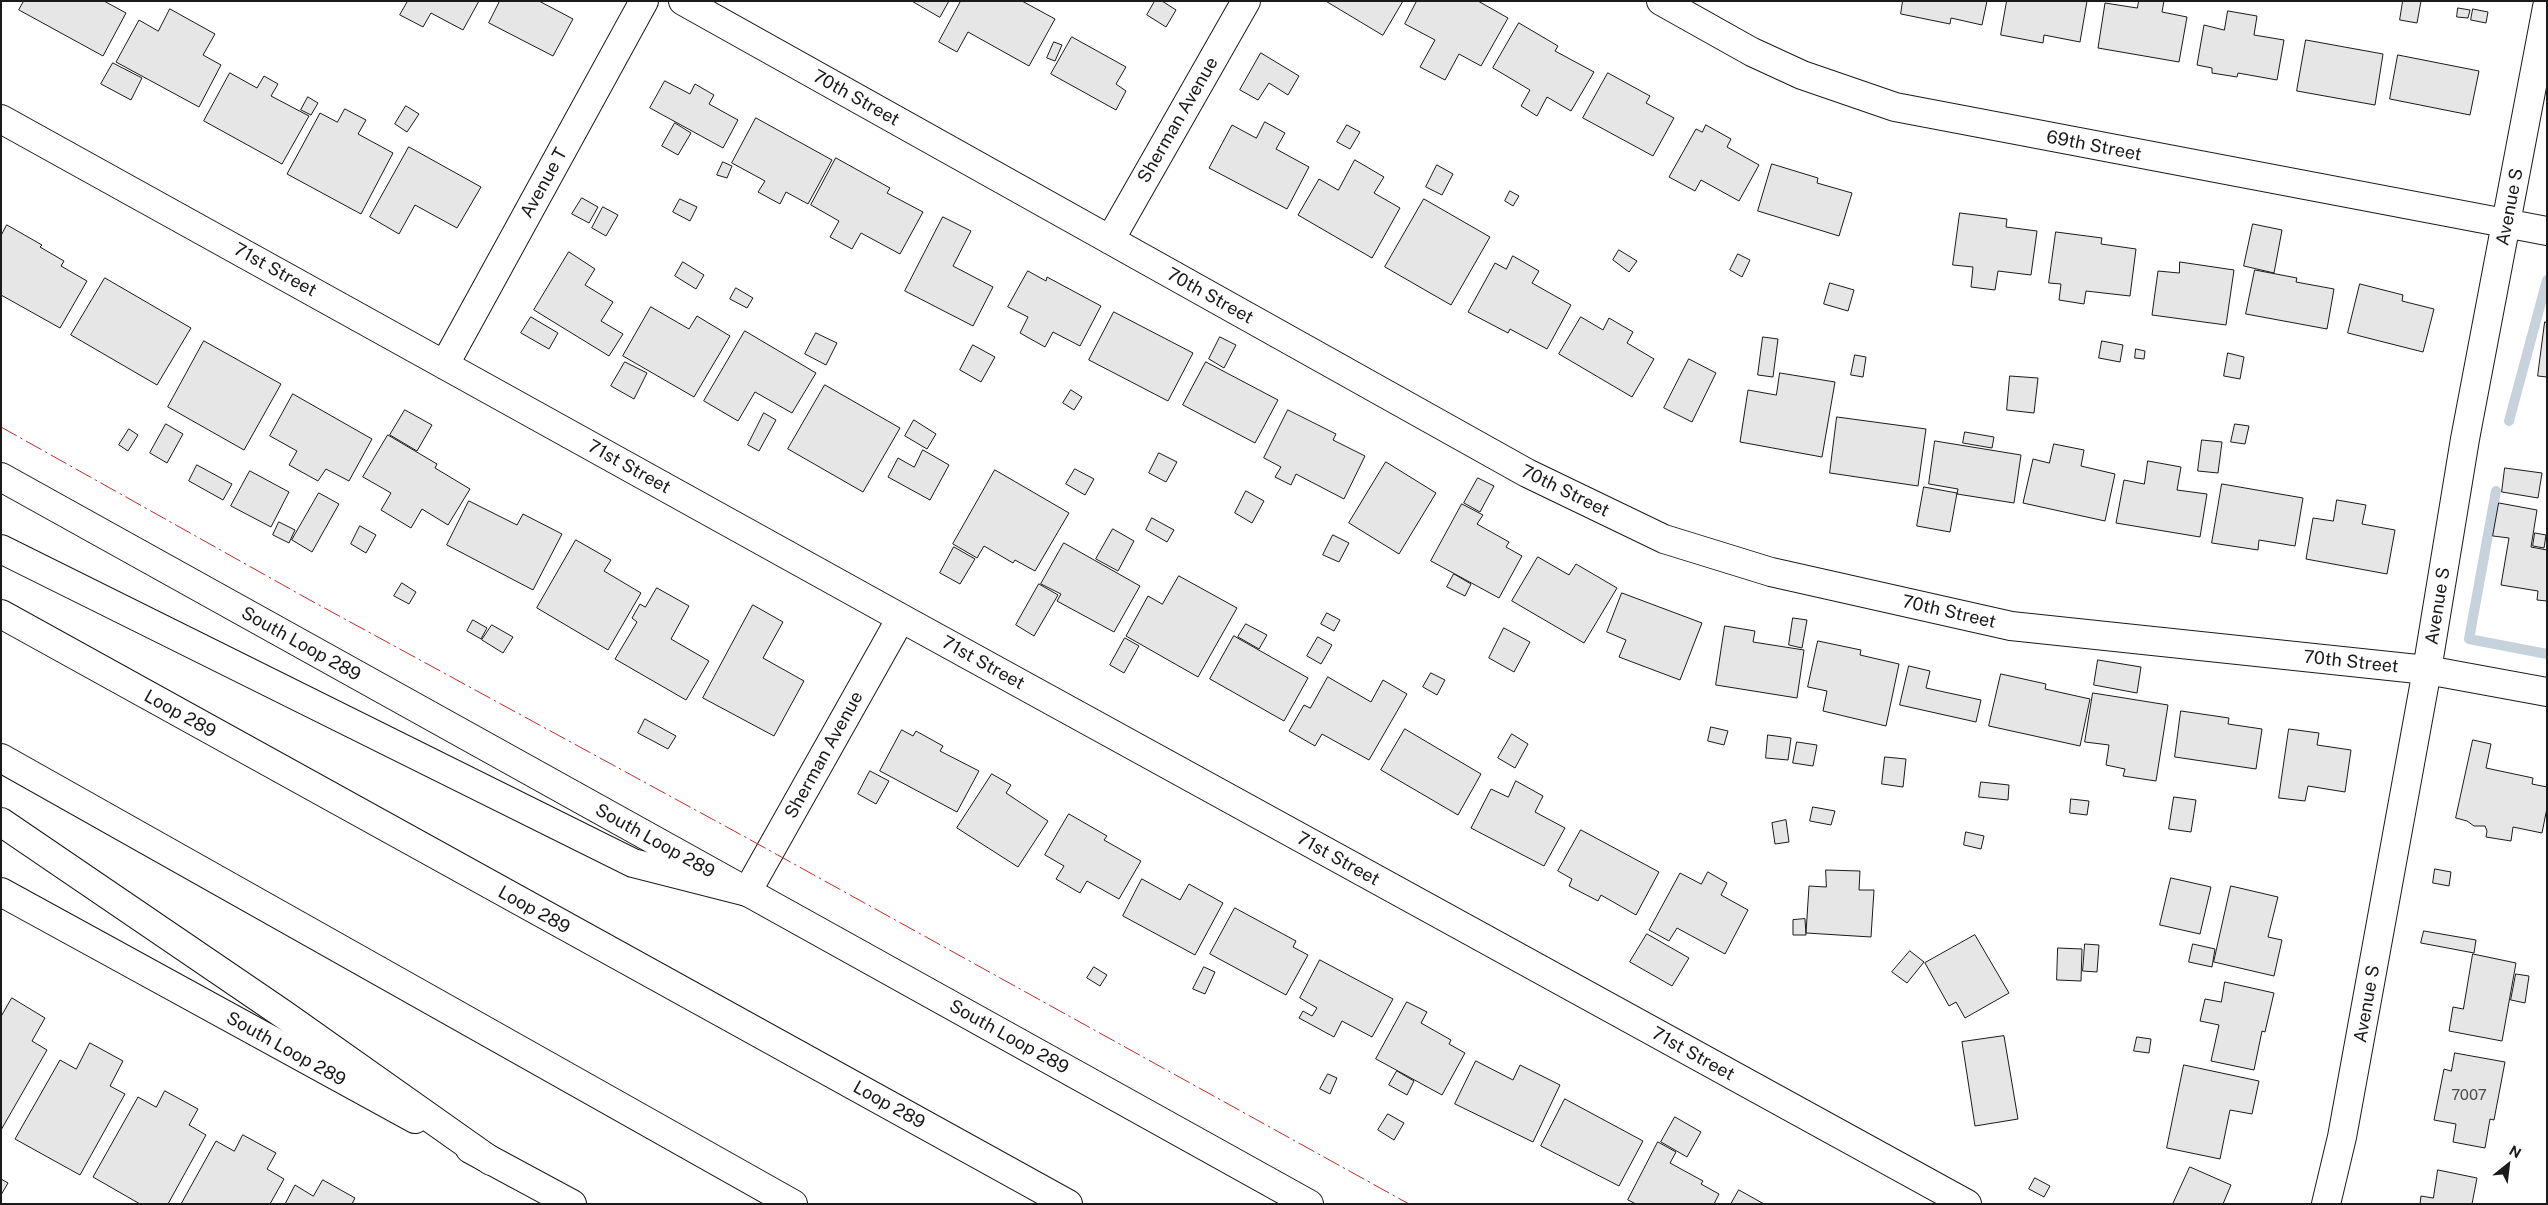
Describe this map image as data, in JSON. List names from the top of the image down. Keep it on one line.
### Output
{"streets":{"main road":["70th Street","Sherman Avenue","69th Street","Avenue T","Avenue S","71st Street","South Loop 289","Loop 289"]},"crossings":[["70th Street","Sherman Avenue"],["70th Street","Avenue S"],["Sherman Avenue","71st Street"],["Sherman Avenue","South Loop 289"],["69th Street","Avenue S"],["Avenue T","71st Street"]],"house_numbers":["7007"],"north":"top right"}
